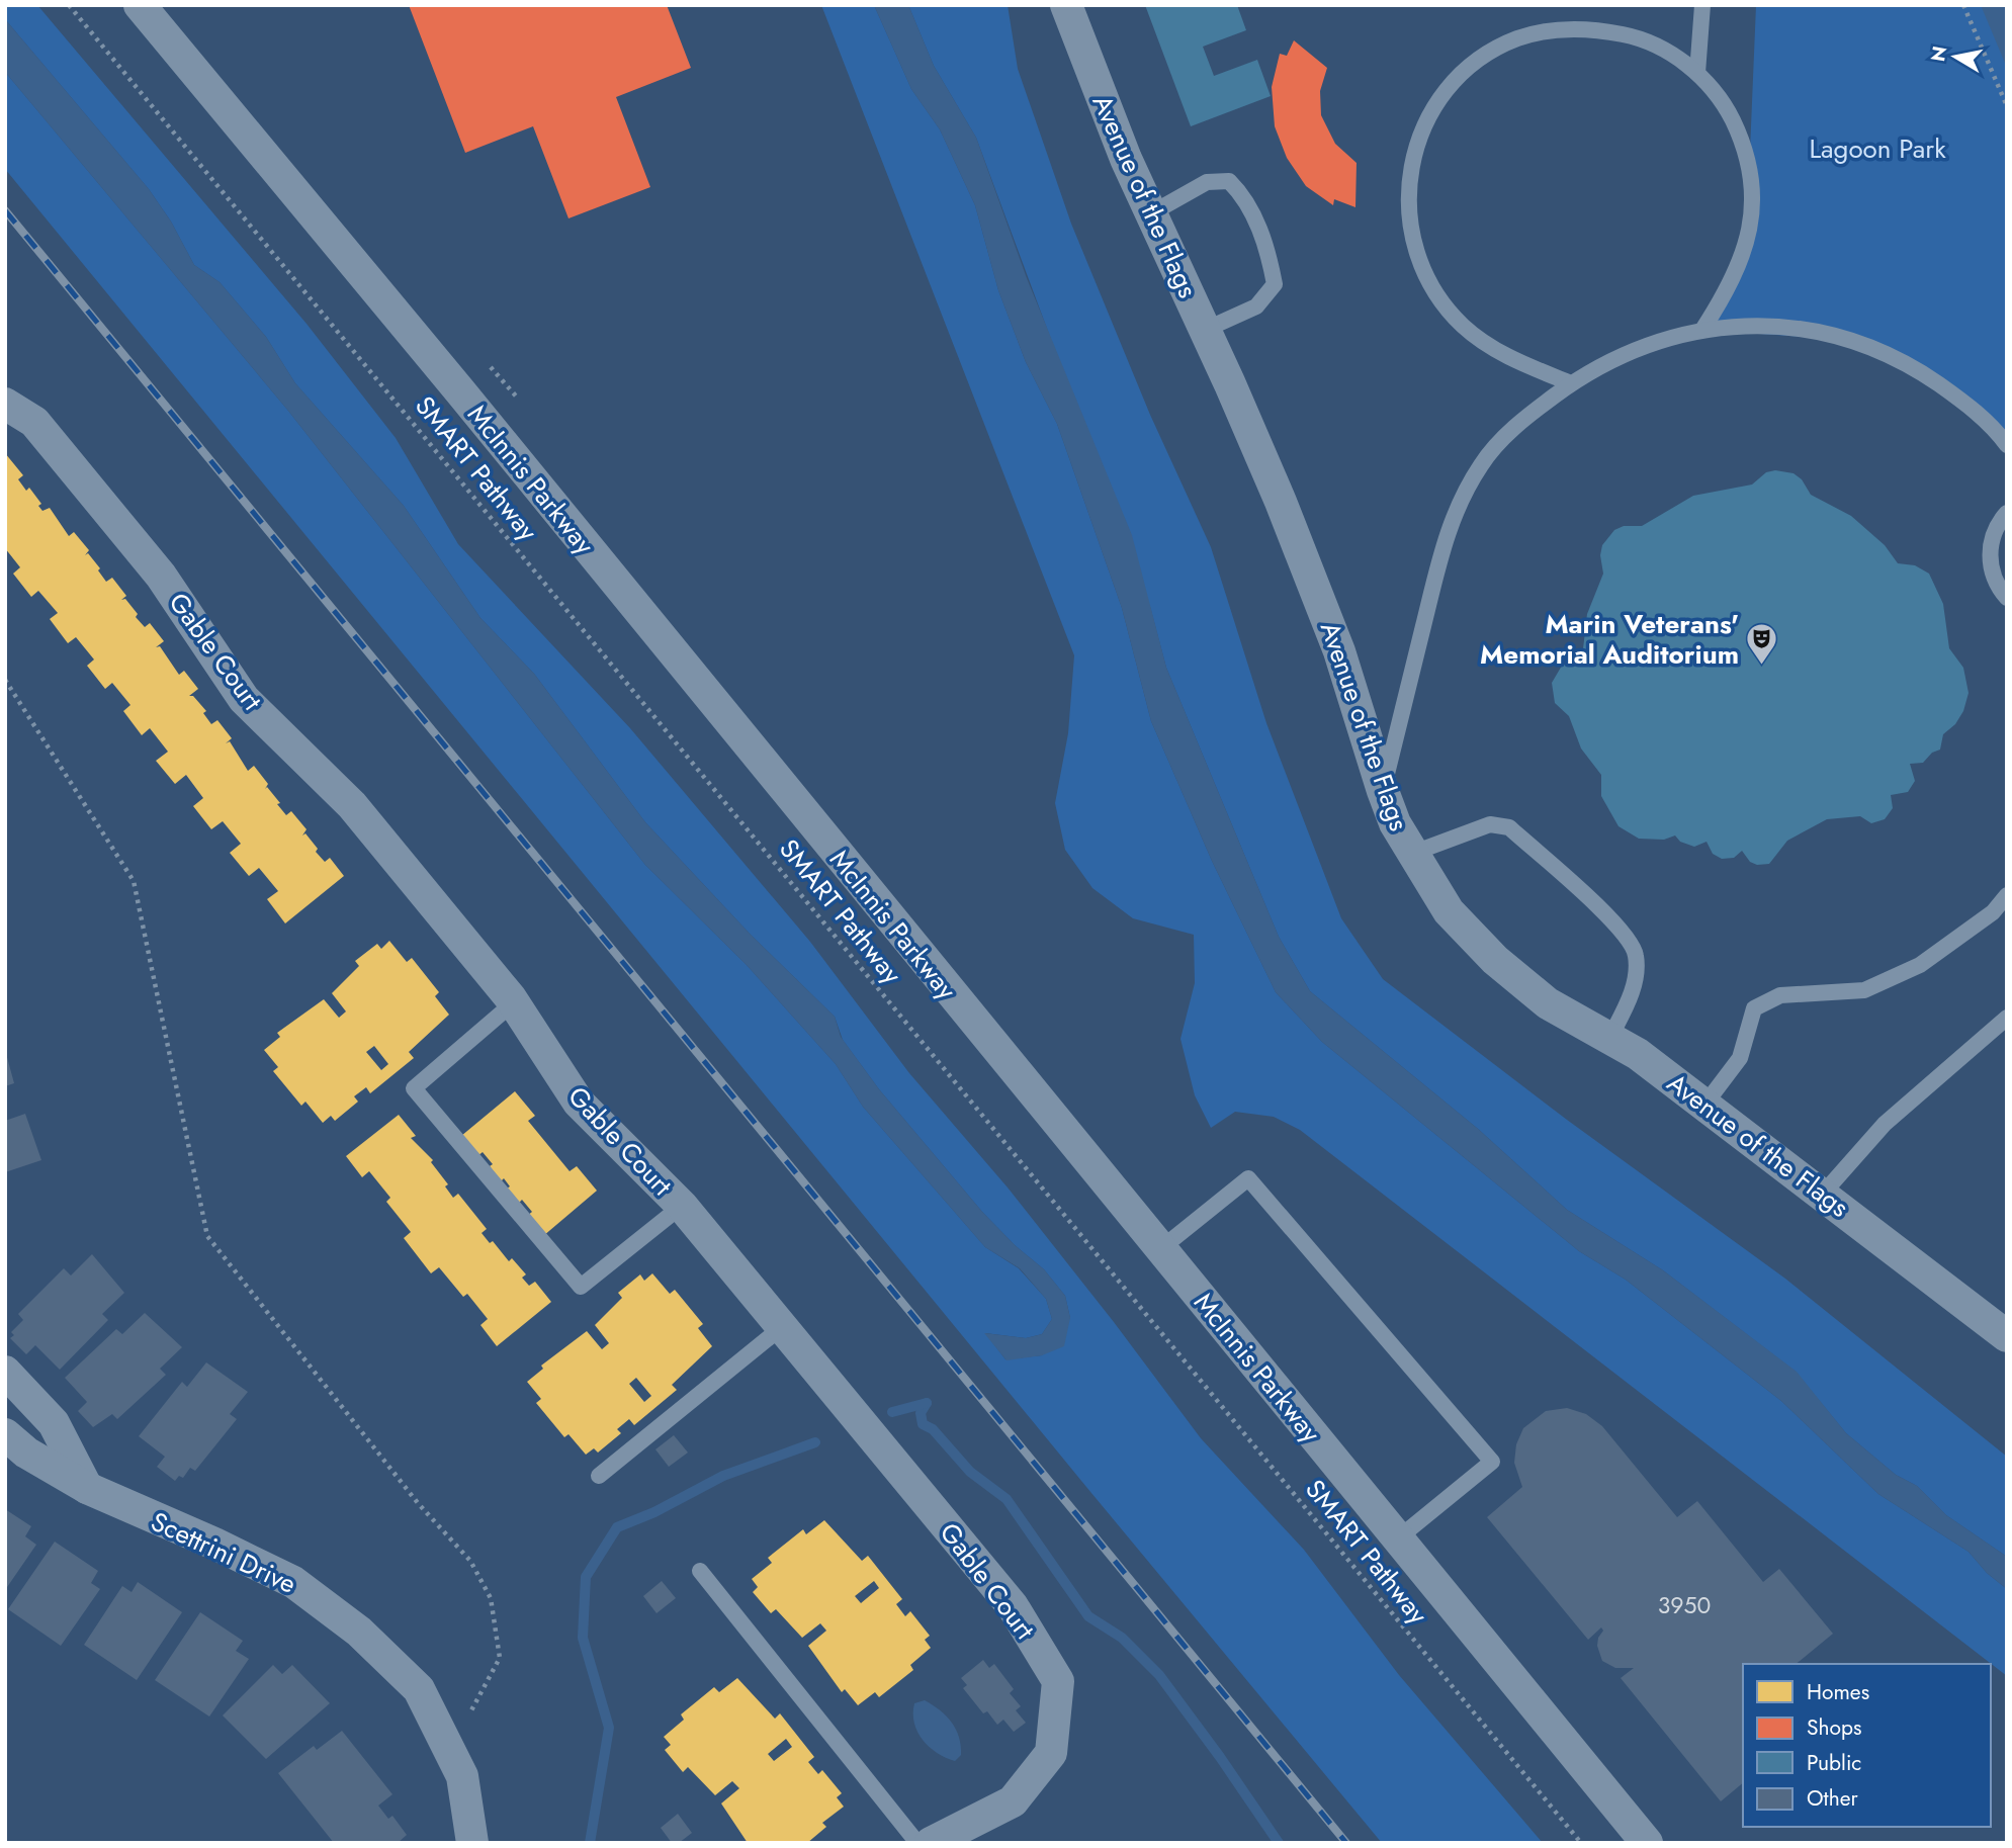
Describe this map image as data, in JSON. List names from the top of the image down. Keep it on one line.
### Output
{"streets":{"street":["Avenue of the Flags","McInnis Parkway","Gable Court","Scettrini Drive"],"path":["SMART Pathway"]},"parks":["Lagoon Park"],"places":{"theatre":["Marin Veterans' Memorial Auditorium"]},"house_numbers":["3950"],"legend":["Homes","Shops","Public","Other"],"north":"left"}
